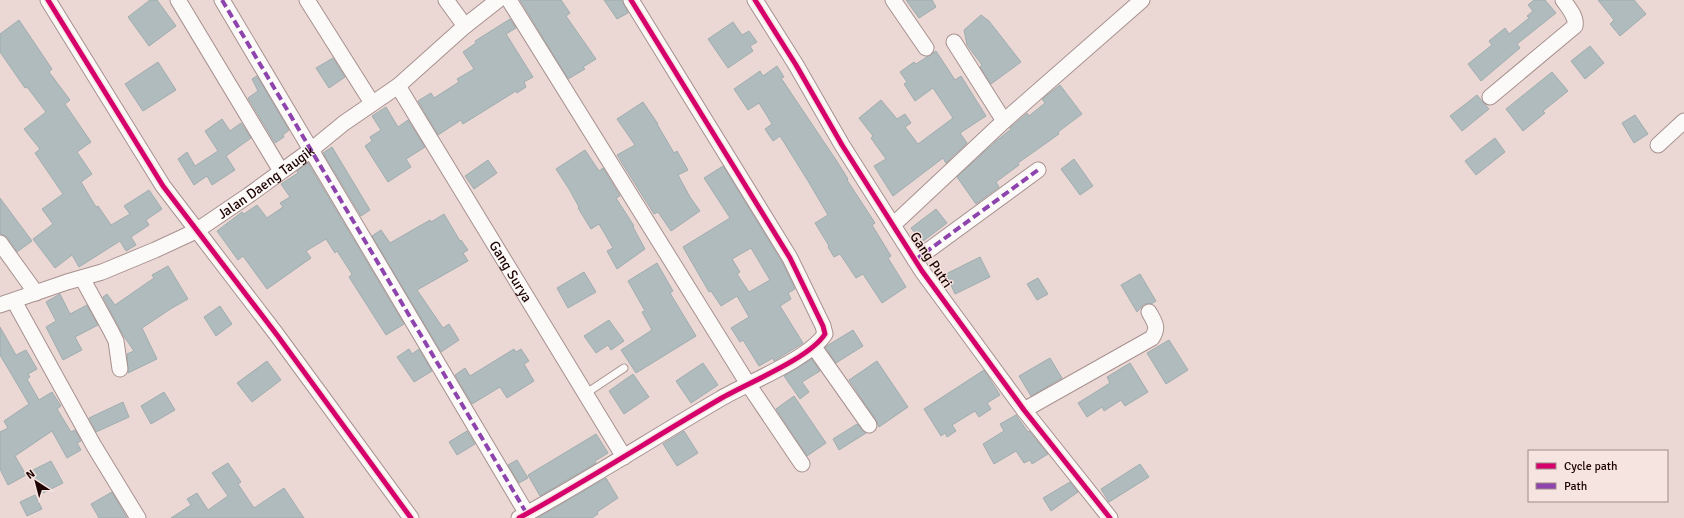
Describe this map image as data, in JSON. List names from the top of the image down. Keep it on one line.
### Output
{"streets":{"street":["Jalan Daeng Taugik","Gang Putri","Gang Surya"]},"crossings":[["Jalan Daeng Taugik","Gang Surya"]],"legend":["Cycle path","Path"],"north":"top left"}
